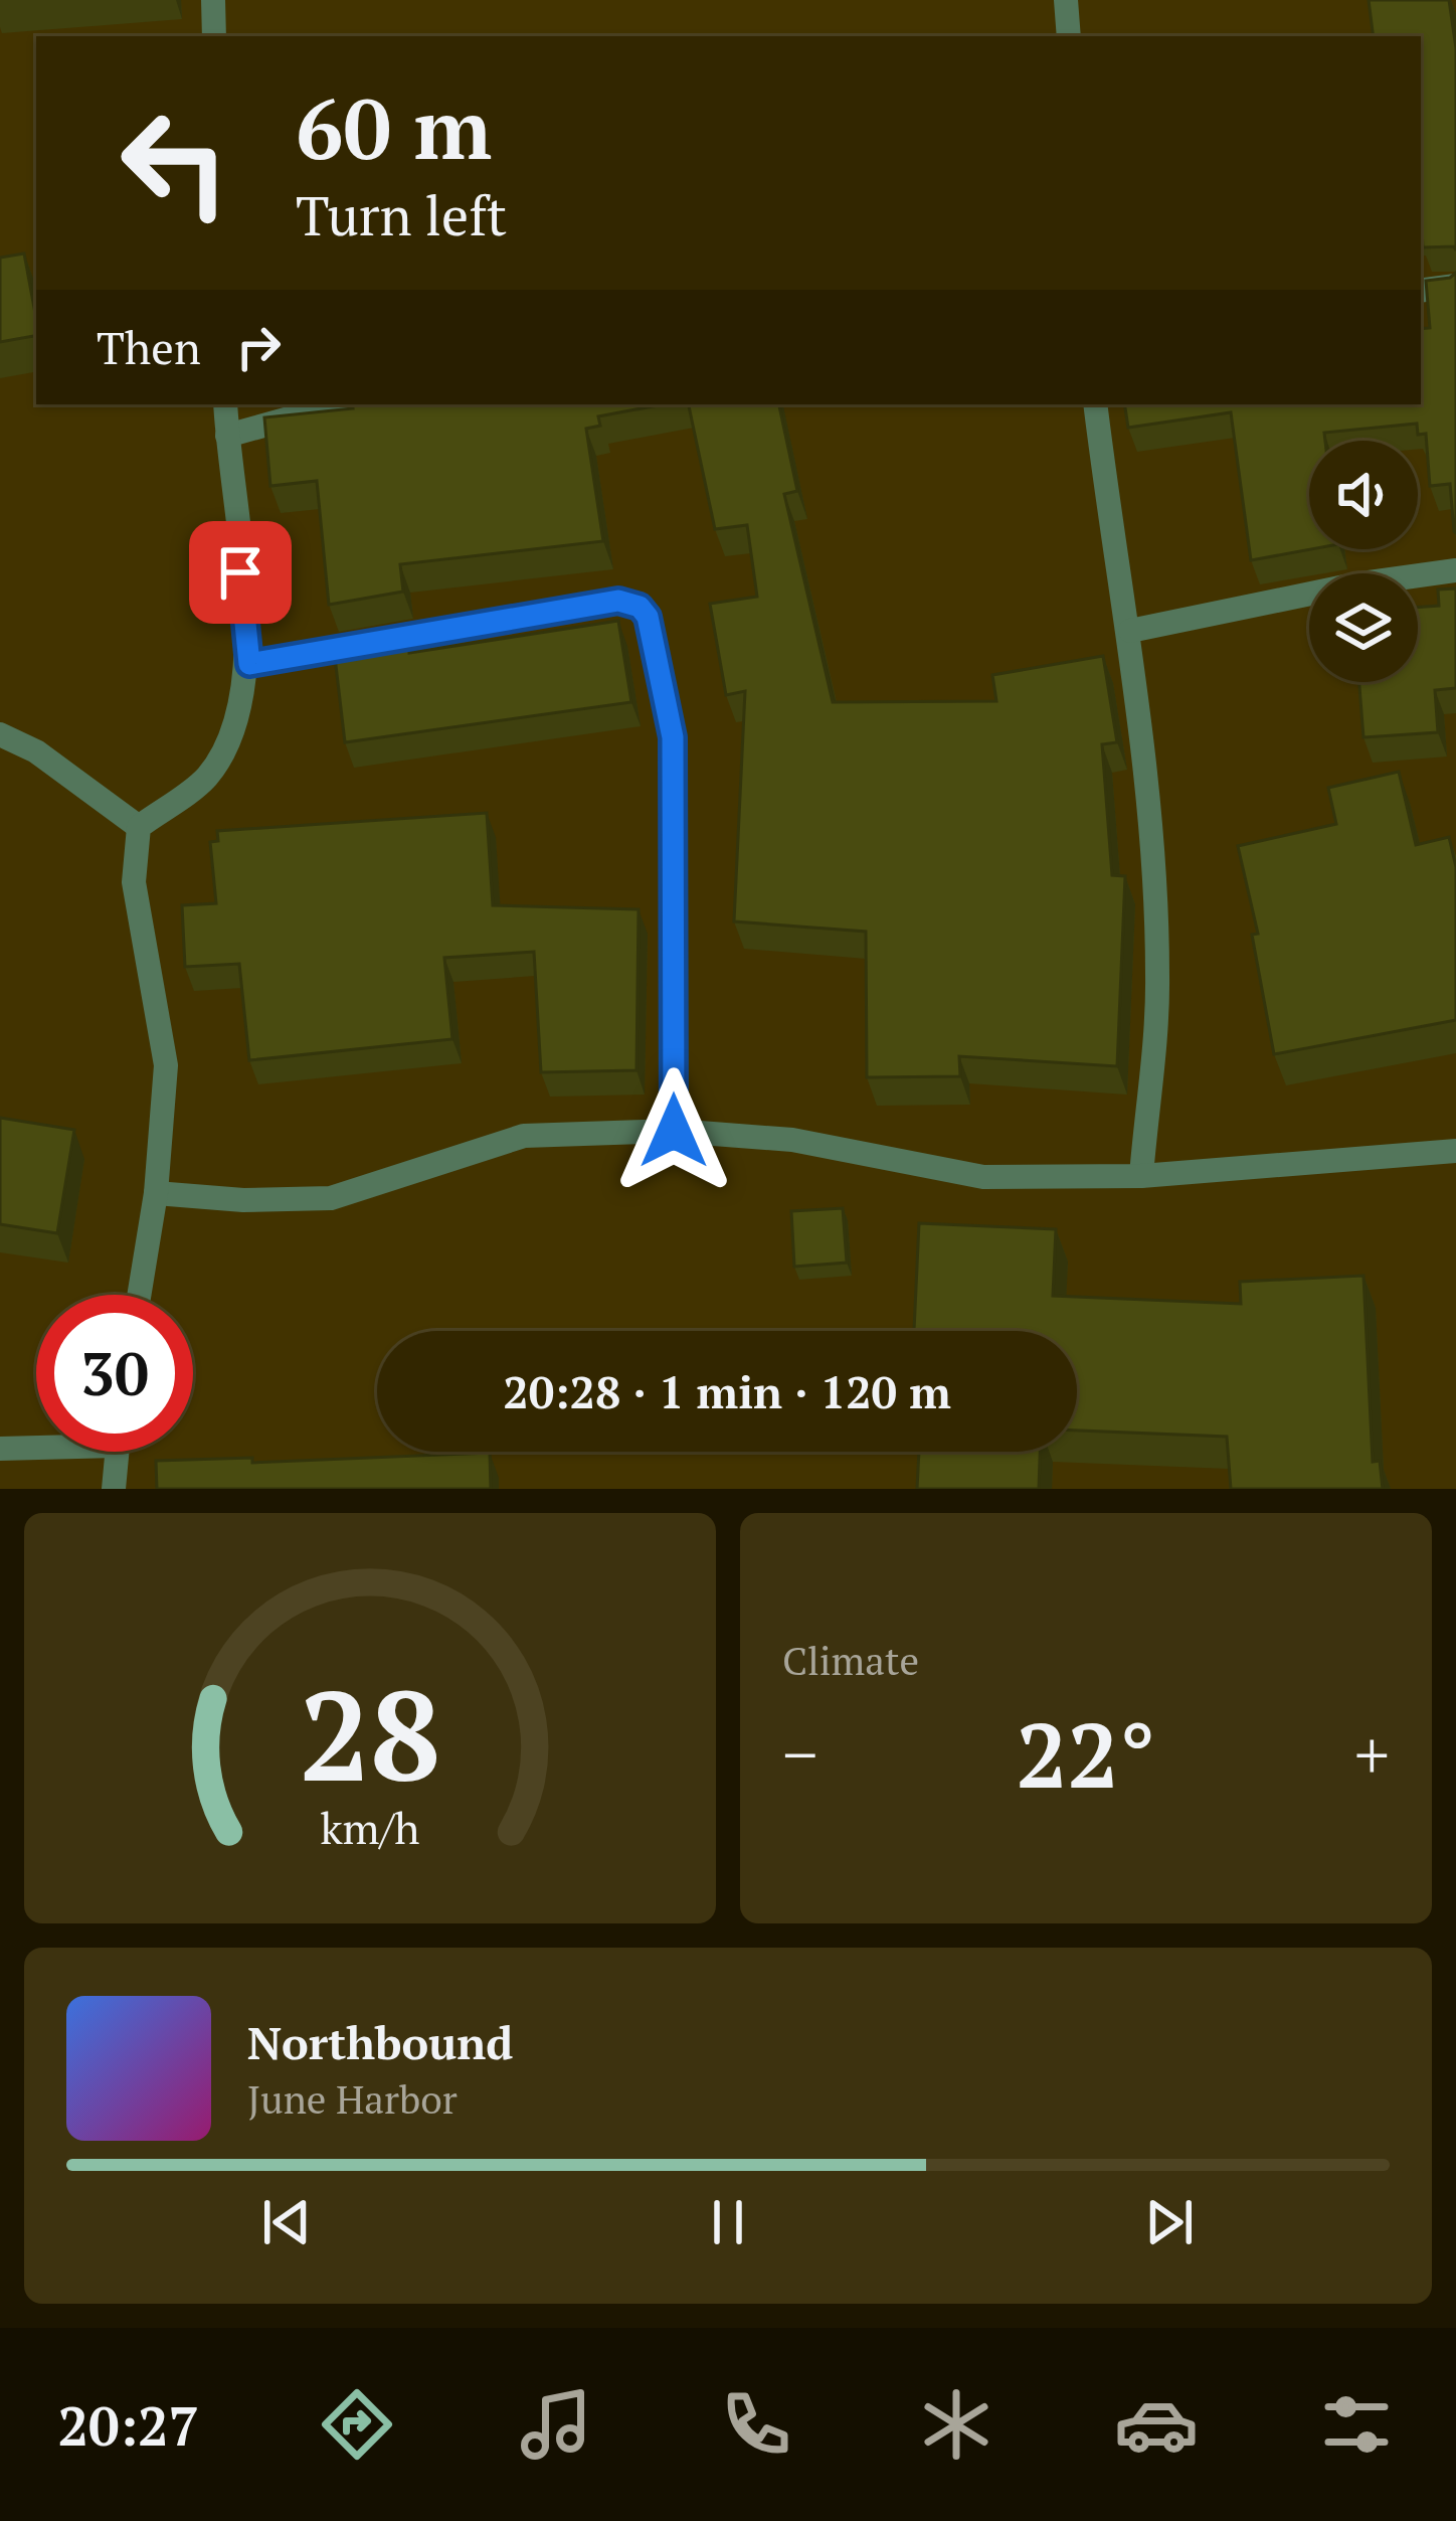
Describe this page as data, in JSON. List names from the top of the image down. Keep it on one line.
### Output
{"page":{"turn":["60 m","Turn left"],"then":"Then","limit":"30","trip":"20:28 · 1 min · 120 m","tile":"Climate","heat":["−","22°","+"],"song":["Northbound","June Harbor"],"tabs":"20:27","gauge":["28","km/h"]}}
